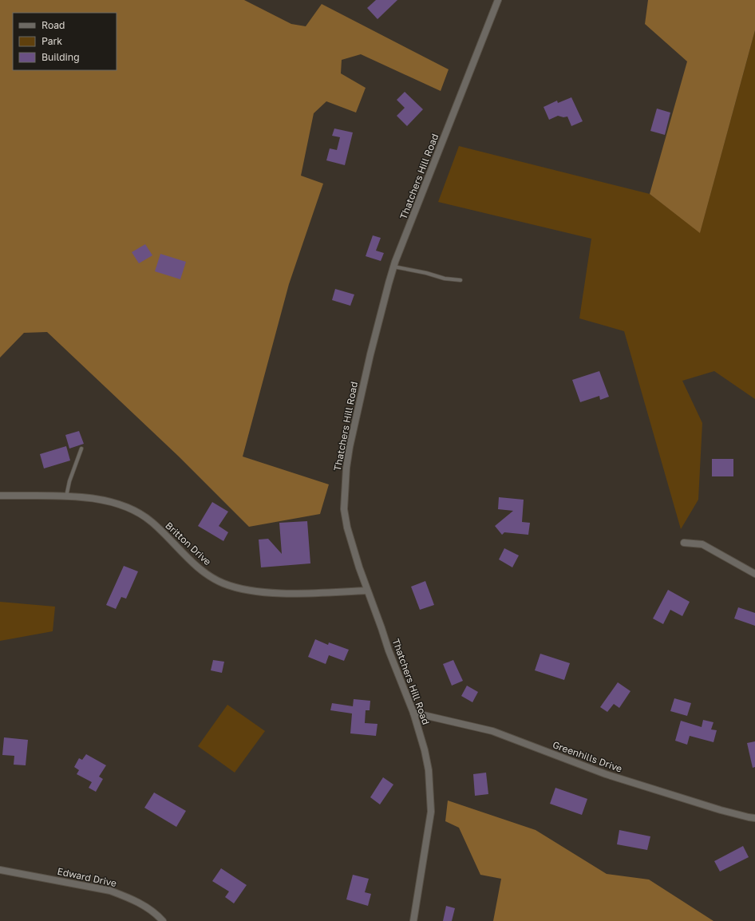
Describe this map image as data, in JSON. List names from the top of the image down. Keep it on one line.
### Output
{"streets":{"street":["Thatchers Hill Road","Britton Drive","Greenhills Drive","Edward Drive"]},"crossings":[["Thatchers Hill Road","Britton Drive"],["Thatchers Hill Road","Greenhills Drive"]],"legend":["Road","Park","Building"]}
